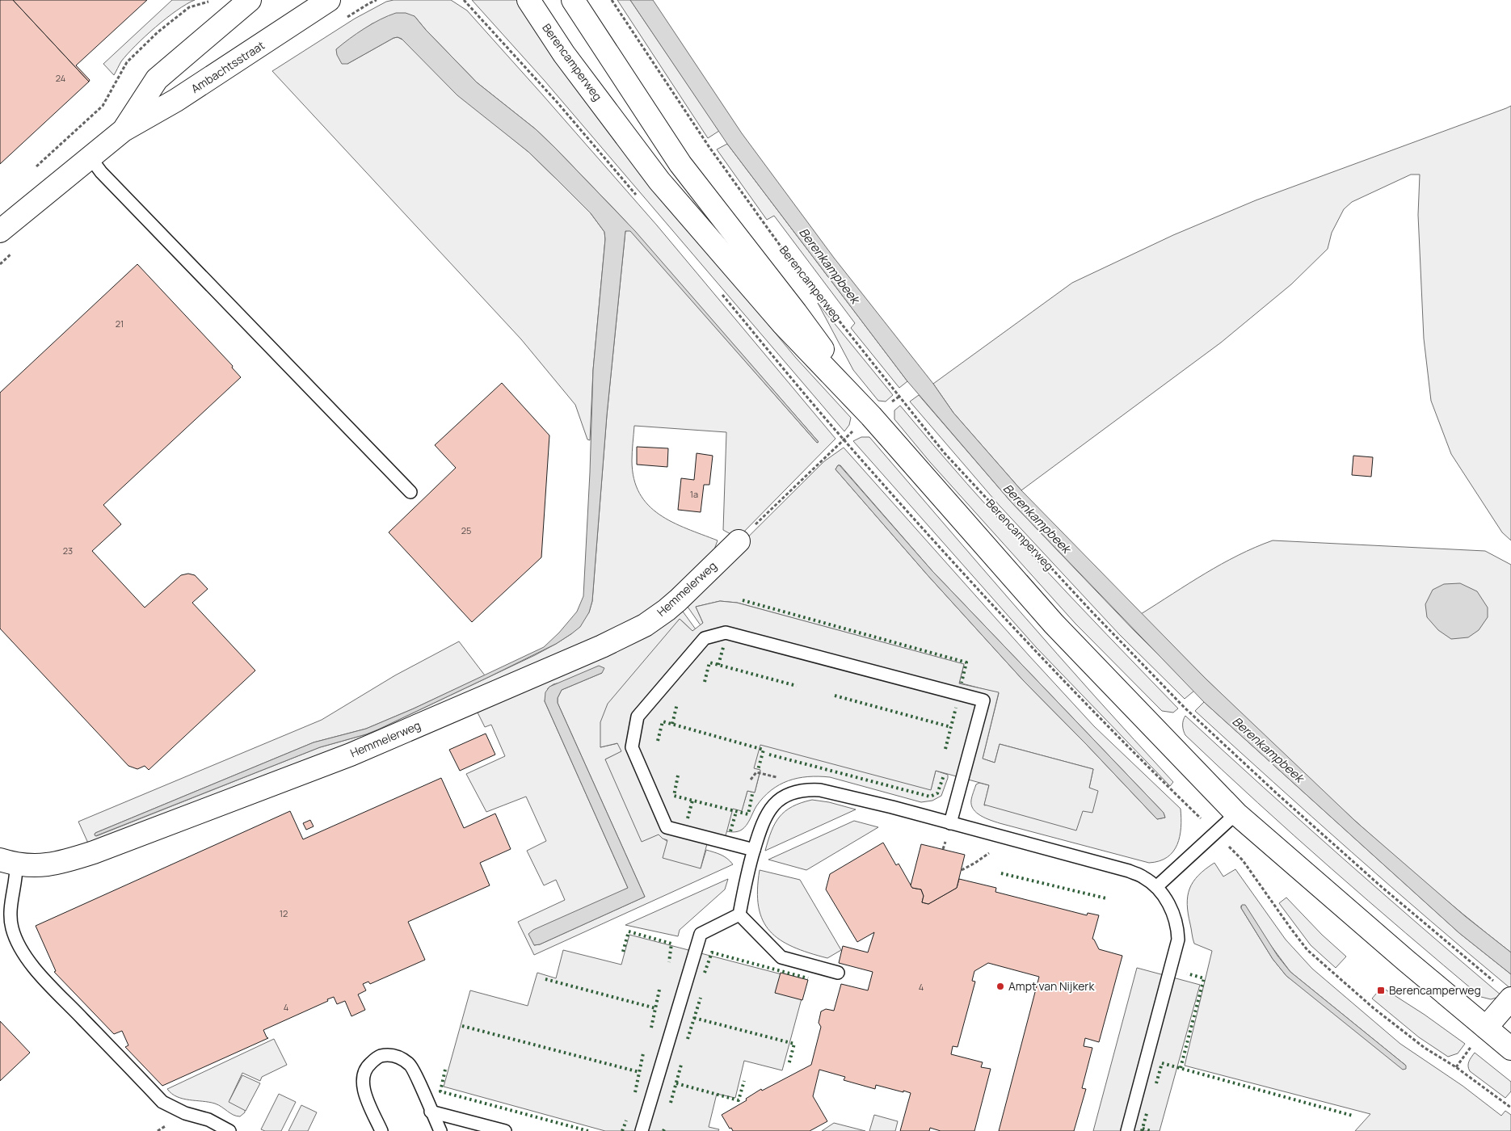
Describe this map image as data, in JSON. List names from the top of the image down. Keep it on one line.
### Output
{"streets":{"main road":["Berencamperweg","Ambachtsstraat","Hemmelerweg"]},"water":["Berenkampbeek"],"places":{"other":["Ampt van Nijkerk"],"transit":["Berencamperweg"]},"house_numbers":["24","21","1a","25","23","12","4","4"]}
